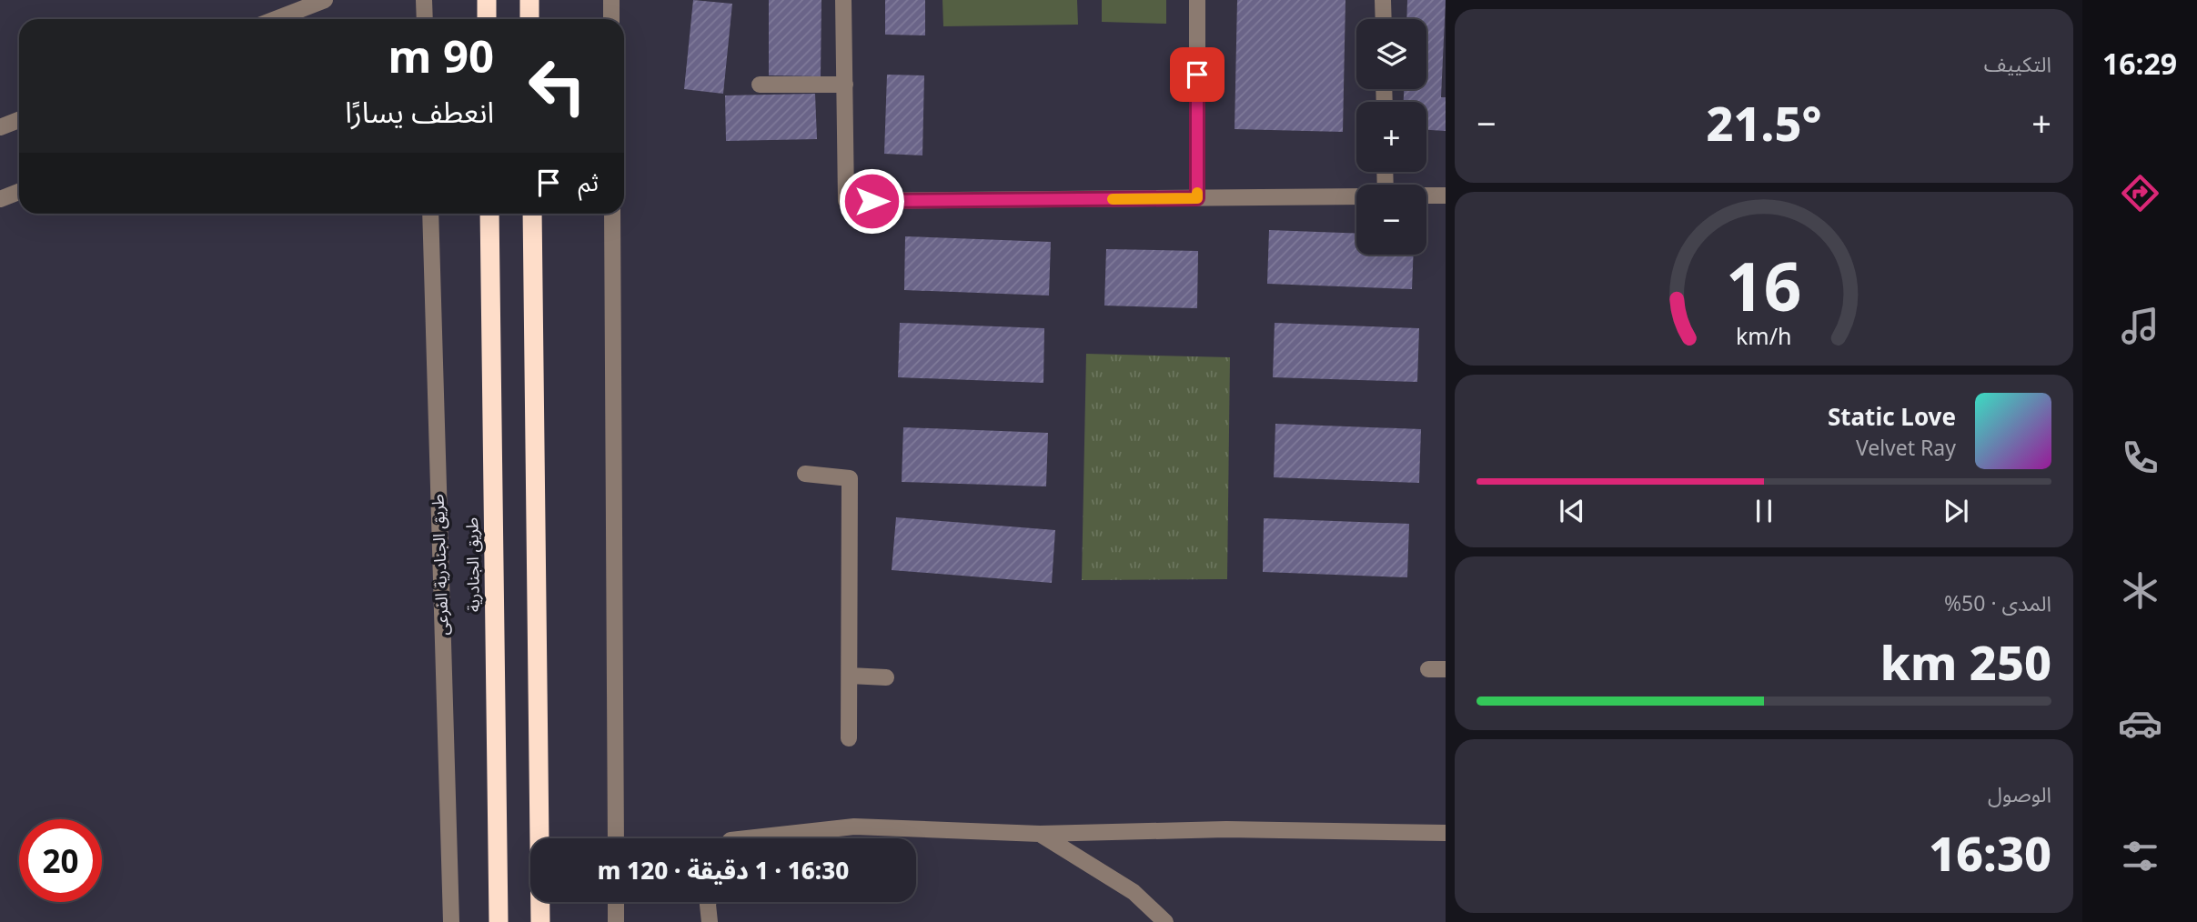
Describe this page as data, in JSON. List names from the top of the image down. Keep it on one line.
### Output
{"streets":{"highway":["طريق الجنادرية"],"street":["طريق الجنادرية الفرعى"]},"page":{"tabs":"16:29","tile":["التكييف",["المدى · 50%","250 km"],["الوصول","16:30"]],"map_buttons":["+","−"],"turn":["90 m","انعطف يسارًا"],"heat":["−","21.5°","+"],"then":"ثم","song":["Static Love","Velvet Ray"],"limit":"20","trip":"16:30 · 1 دقيقة · 120 m","gauge":["16","km/h"]}}
